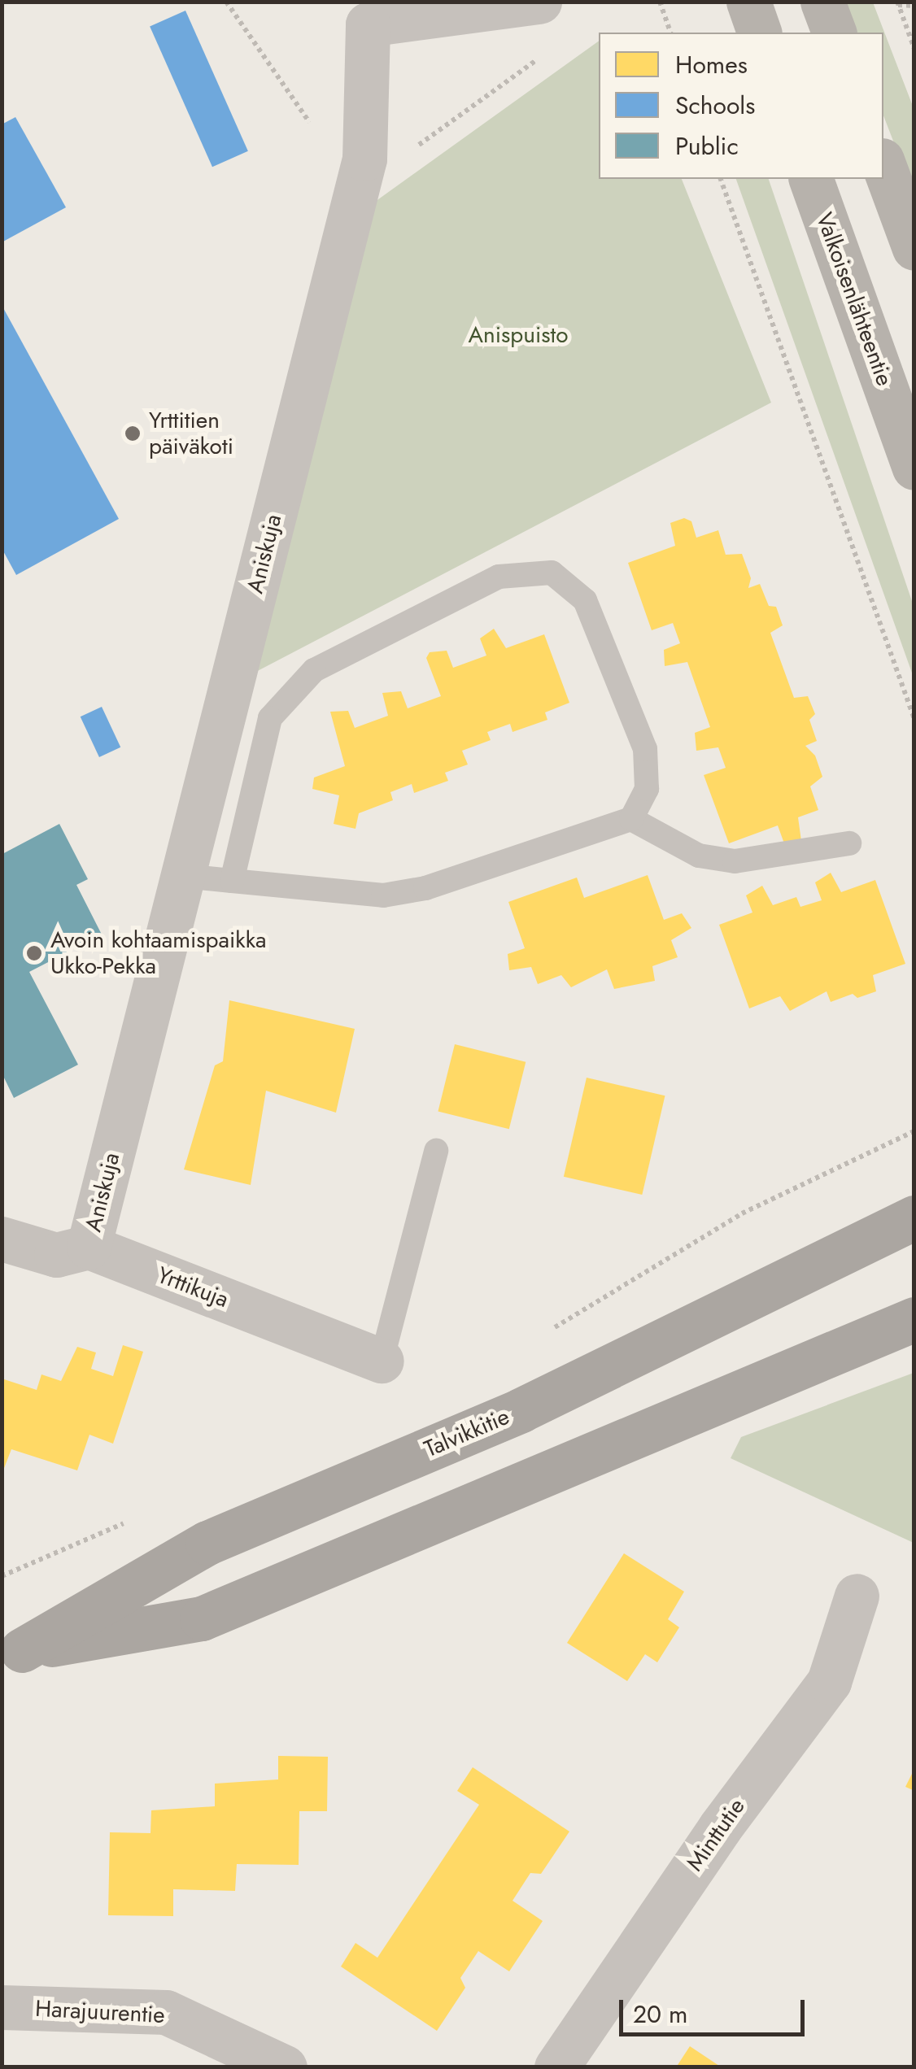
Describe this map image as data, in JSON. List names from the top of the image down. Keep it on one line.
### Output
{"streets":{"main road":["Valkoisenlähteentie","Talvikkitie"],"street":["Aniskuja","Yrttikuja","Minttutie","Harajuurentie"]},"crossings":[["Aniskuja","Yrttikuja"]],"parks":["Anispuisto"],"places":["Yrttitien päiväkoti","Avoin kohtaamispaikka Ukko-Pekka"],"legend":["Homes","Schools","Public"],"scale_bar":"20 m"}
